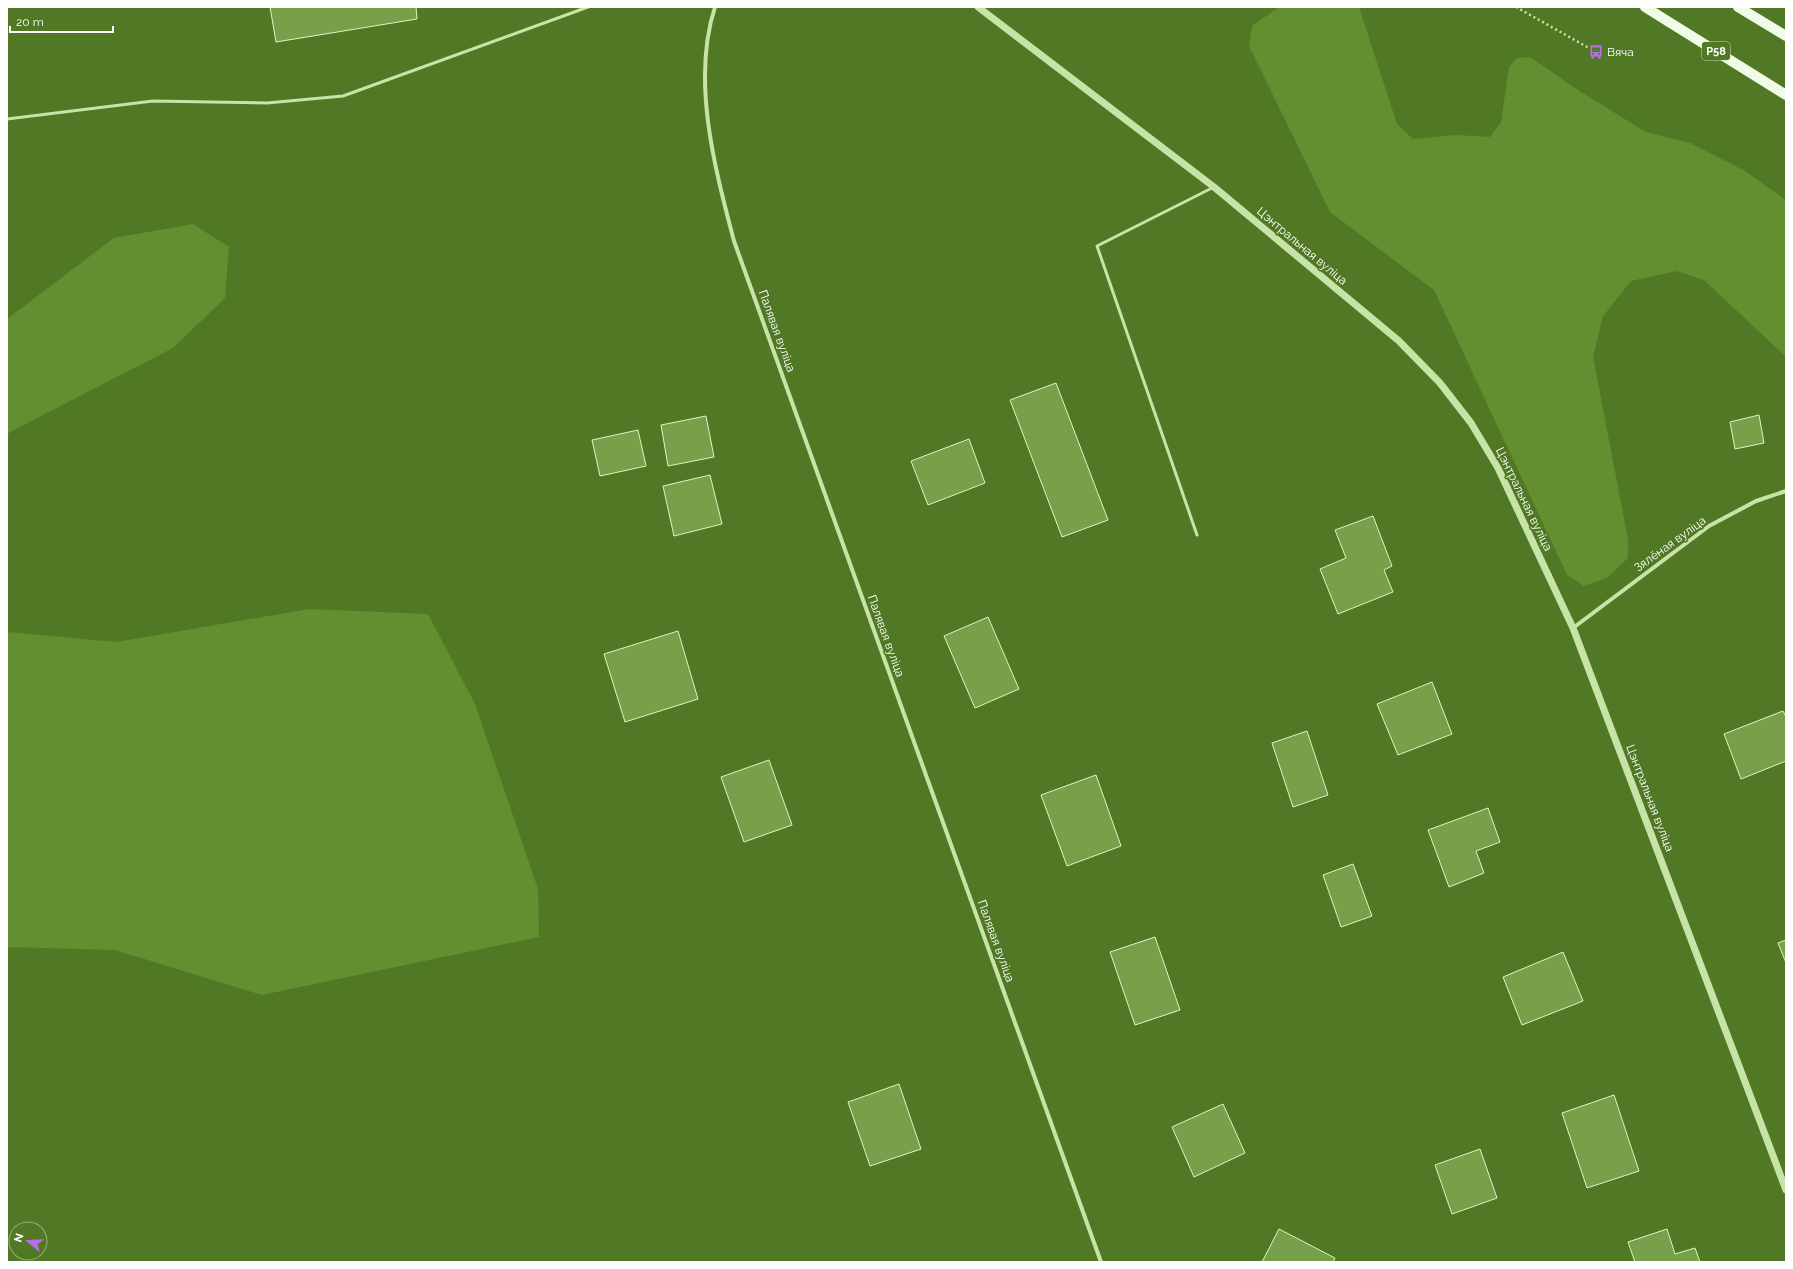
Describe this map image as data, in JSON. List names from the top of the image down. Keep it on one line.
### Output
{"streets":{"main road":["Р58"],"street":["Цэнтральная вуліца","Палявая вуліца","Зялёная вуліца"]},"crossings":[["Цэнтральная вуліца","Зялёная вуліца"]],"places":{"bus stop":["Вяча"]},"scale_bar":"20 m","north":"left"}
